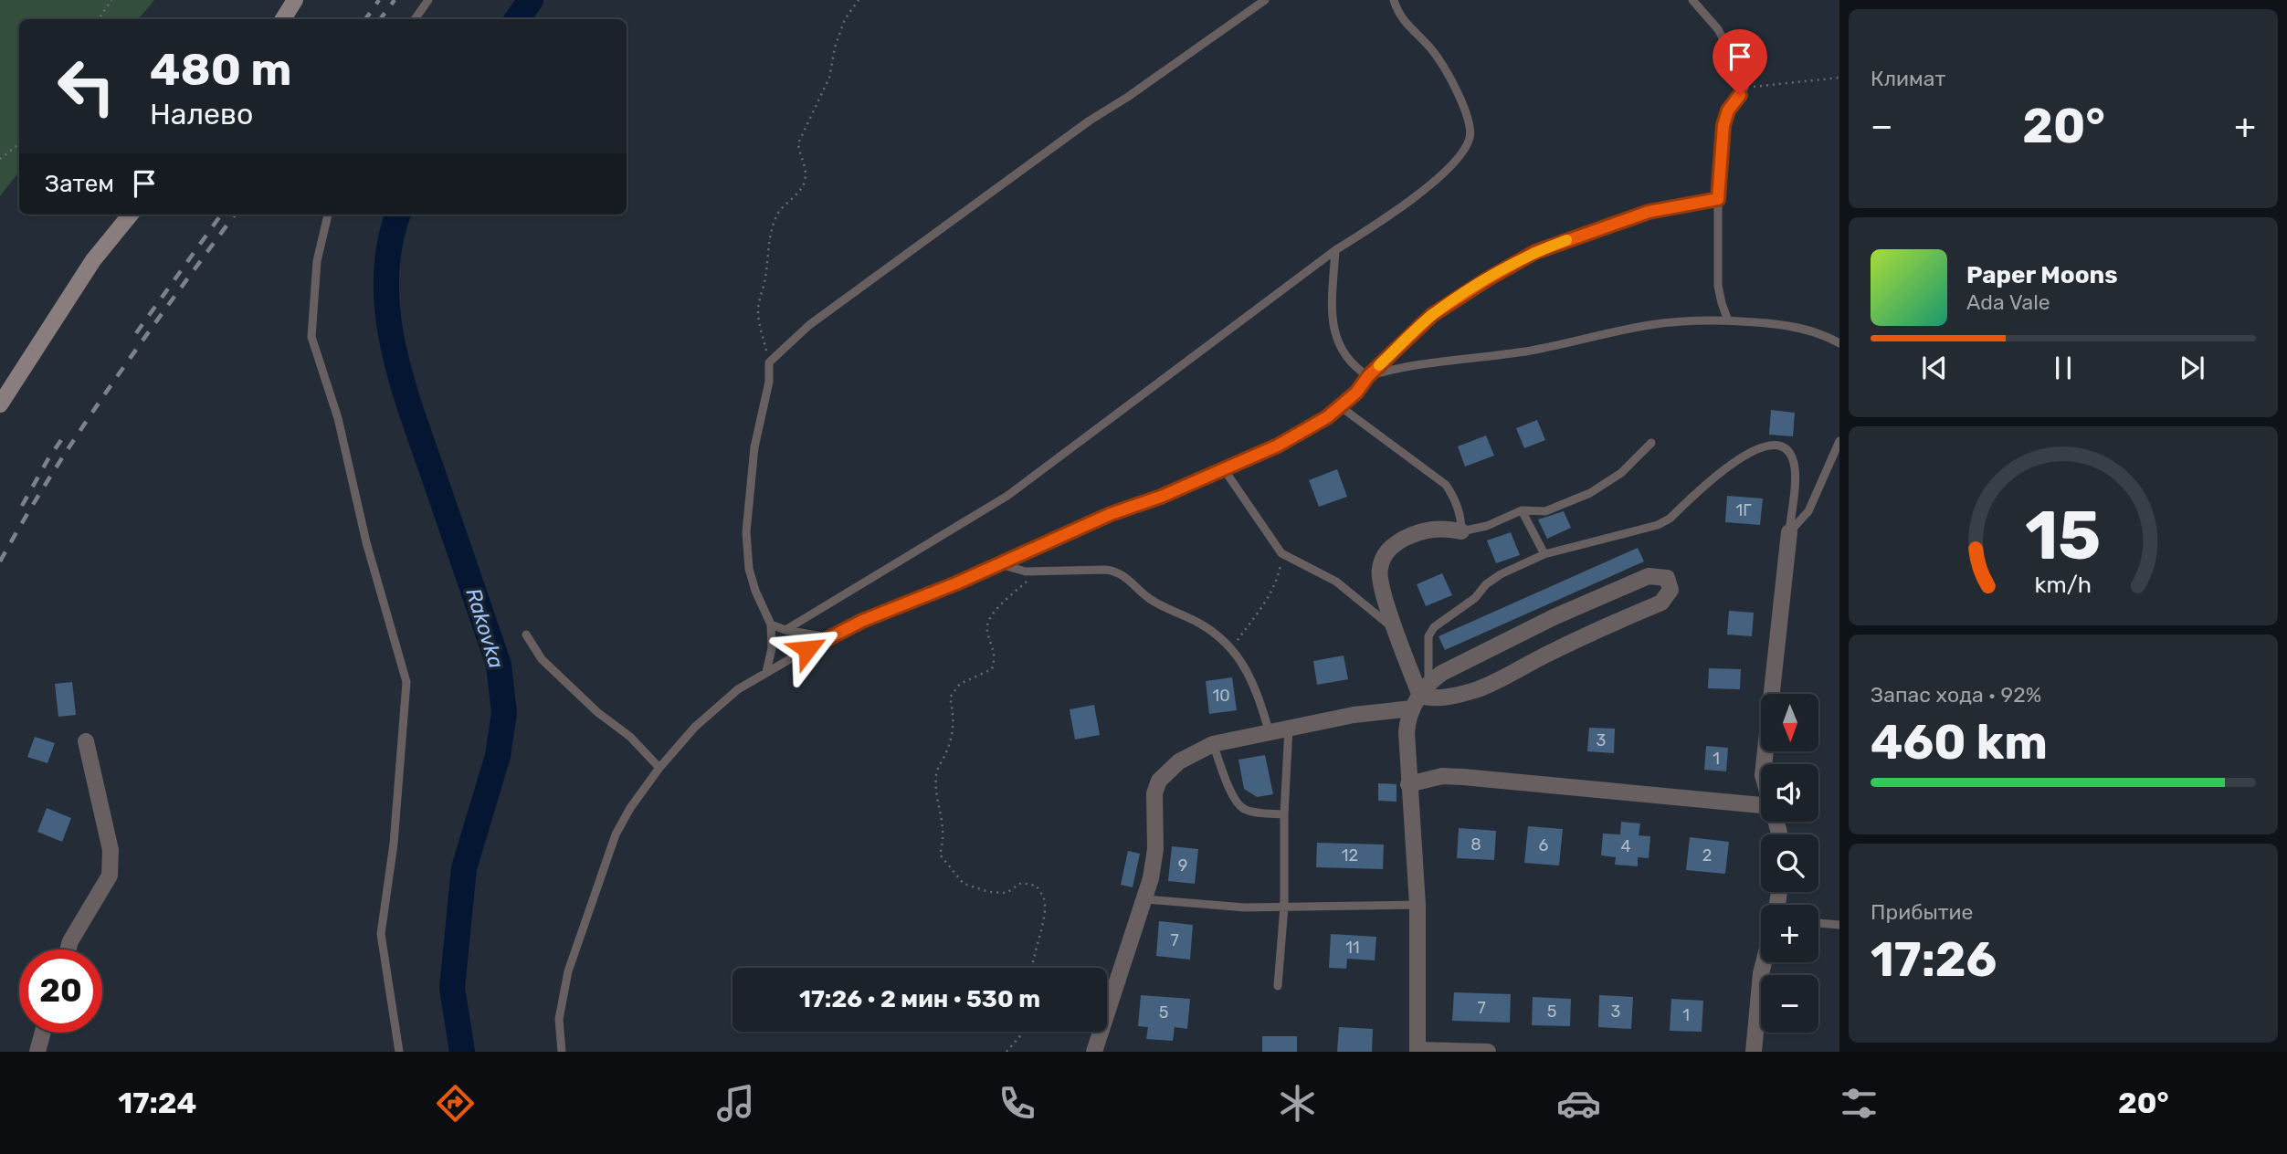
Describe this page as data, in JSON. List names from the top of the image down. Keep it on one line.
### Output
{"water":["Rakovka"],"house_numbers":["1Г","10","3","1","8","6","4","12","2","9","7","11","7","5","3","5","1"],"north":"bottom","page":{"tile":["Климат",["Запас хода · 92%","460 km"],["Прибытие","17:26"]],"turn":["480 m","Налево"],"heat":["−","20°","+"],"then":"Затем","song":["Paper Moons","Ada Vale"],"map_buttons":["+","−"],"limit":"20","trip":"17:26 · 2 мин · 530 m","tabs":["17:24","20°"],"gauge":["15","km/h"]}}
